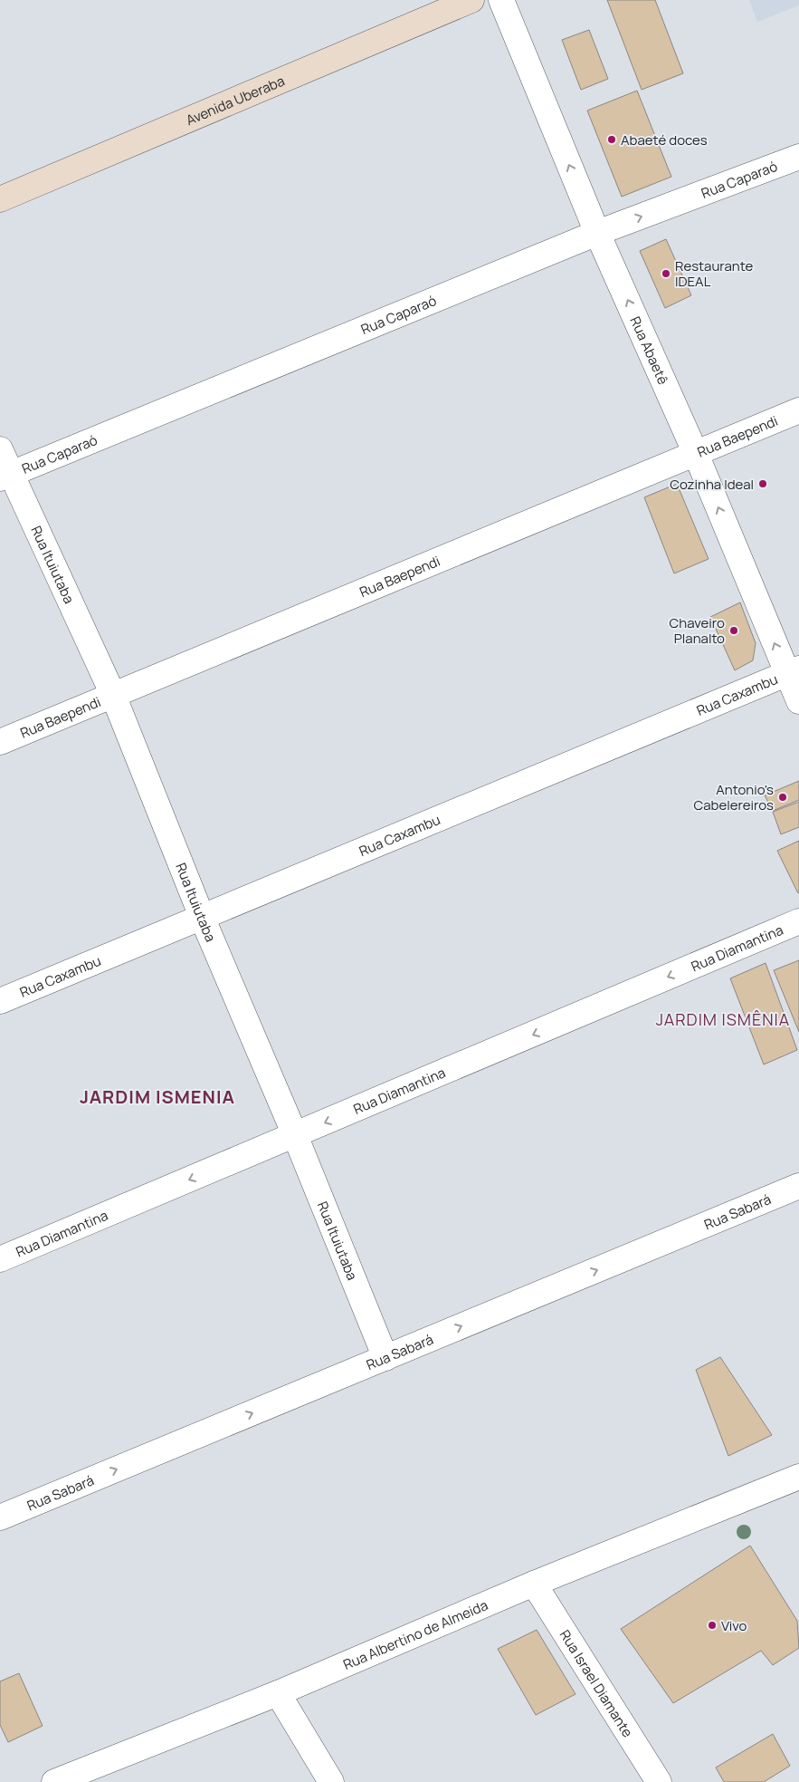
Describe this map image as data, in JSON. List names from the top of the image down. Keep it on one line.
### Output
{"streets":{"street":["Avenida Uberaba","Rua Caparaó","Rua Abaetê","Rua Baependi","Rua Ituiutaba","Rua Caxambu","Rua Diamantina","Rua Sabará","Rua Albertino de Almeida","Rua Israel Diamante"]},"crossings":[["Rua Caparaó","Rua Abaetê"],["Rua Caparaó","Rua Ituiutaba"],["Rua Abaetê","Rua Baependi"],["Rua Abaetê","Rua Caxambu"],["Rua Baependi","Rua Ituiutaba"],["Rua Ituiutaba","Rua Caxambu"],["Rua Ituiutaba","Rua Diamantina"],["Rua Ituiutaba","Rua Sabará"],["Rua Albertino de Almeida","Rua Israel Diamante"]],"one_way":["Rua Abaetê","Rua Diamantina","Rua Sabará"],"districts":["JARDIM ISMÊNIA","JARDIM ISMENIA"],"places":["Abaeté doces","Restaurante IDEAL","Cozinha Ideal","Chaveiro Planalto","Antonio's Cabelereiros","Vivo"]}
